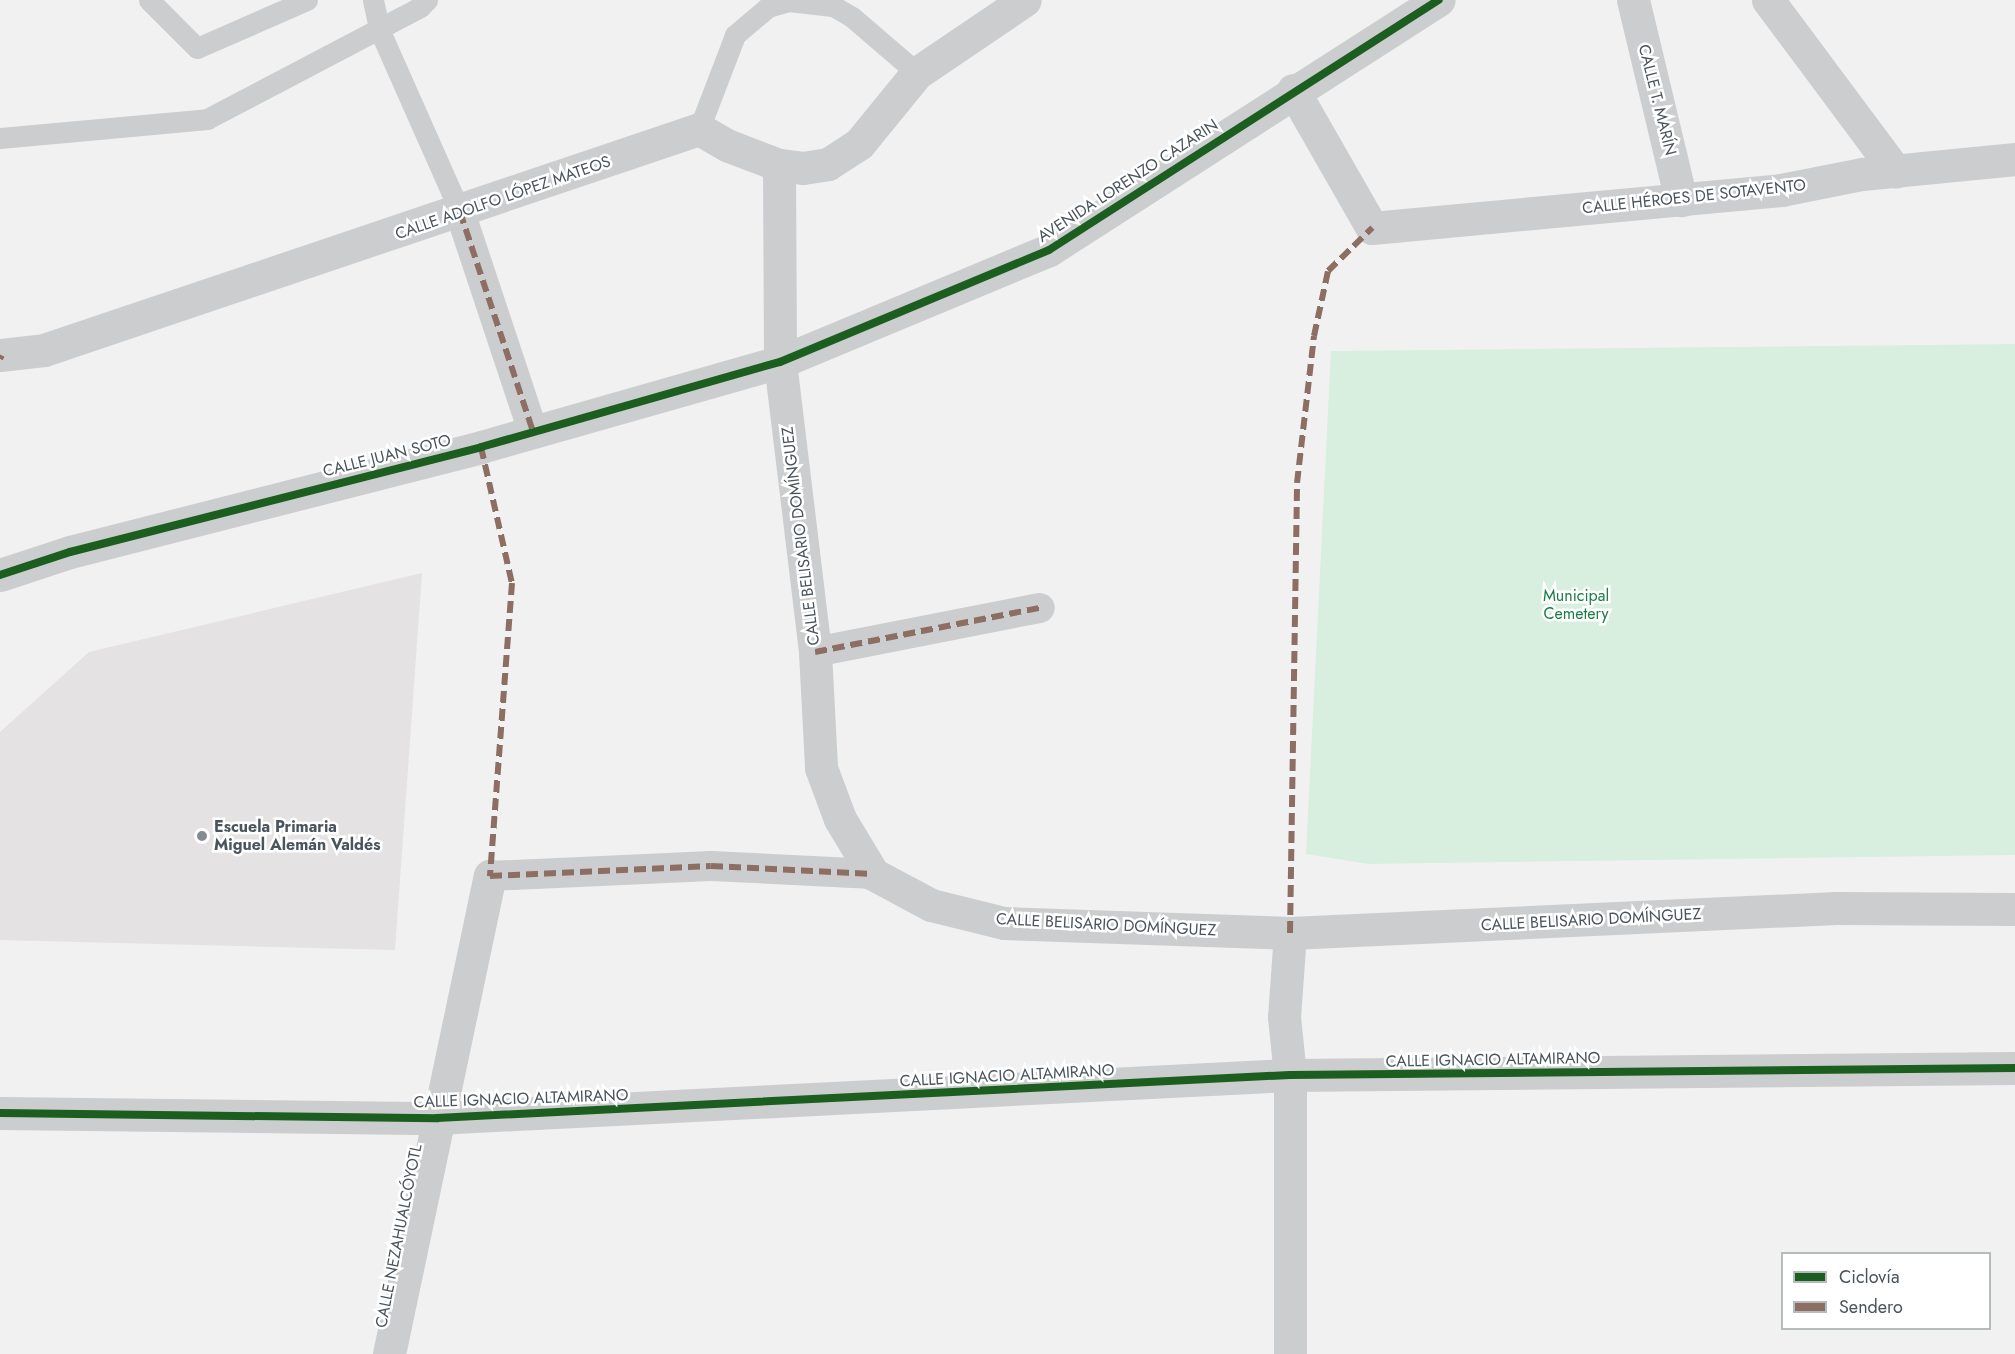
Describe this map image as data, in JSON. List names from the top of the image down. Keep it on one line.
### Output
{"streets":{"street":["CALLE T. MARÍN","AVENIDA LORENZO CAZARIN","CALLE HÉROES DE SOTAVENTO","CALLE ADOLFO LÓPEZ MATEOS","CALLE JUAN SOTO","CALLE BELISARIO DOMÍNGUEZ","CALLE IGNACIO ALTAMIRANO","CALLE NEZAHUALCÓYOTL"]},"crossings":[["CALLE T. MARÍN","CALLE HÉROES DE SOTAVENTO"],["AVENIDA LORENZO CAZARIN","CALLE HÉROES DE SOTAVENTO"],["AVENIDA LORENZO CAZARIN","CALLE JUAN SOTO"],["AVENIDA LORENZO CAZARIN","CALLE BELISARIO DOMÍNGUEZ"],["CALLE ADOLFO LÓPEZ MATEOS","CALLE BELISARIO DOMÍNGUEZ"],["CALLE JUAN SOTO","CALLE BELISARIO DOMÍNGUEZ"],["CALLE IGNACIO ALTAMIRANO","CALLE NEZAHUALCÓYOTL"]],"parks":["Municipal Cemetery"],"places":["Escuela Primaria Miguel Alemán Valdés"],"legend":["Ciclovía","Sendero"]}
